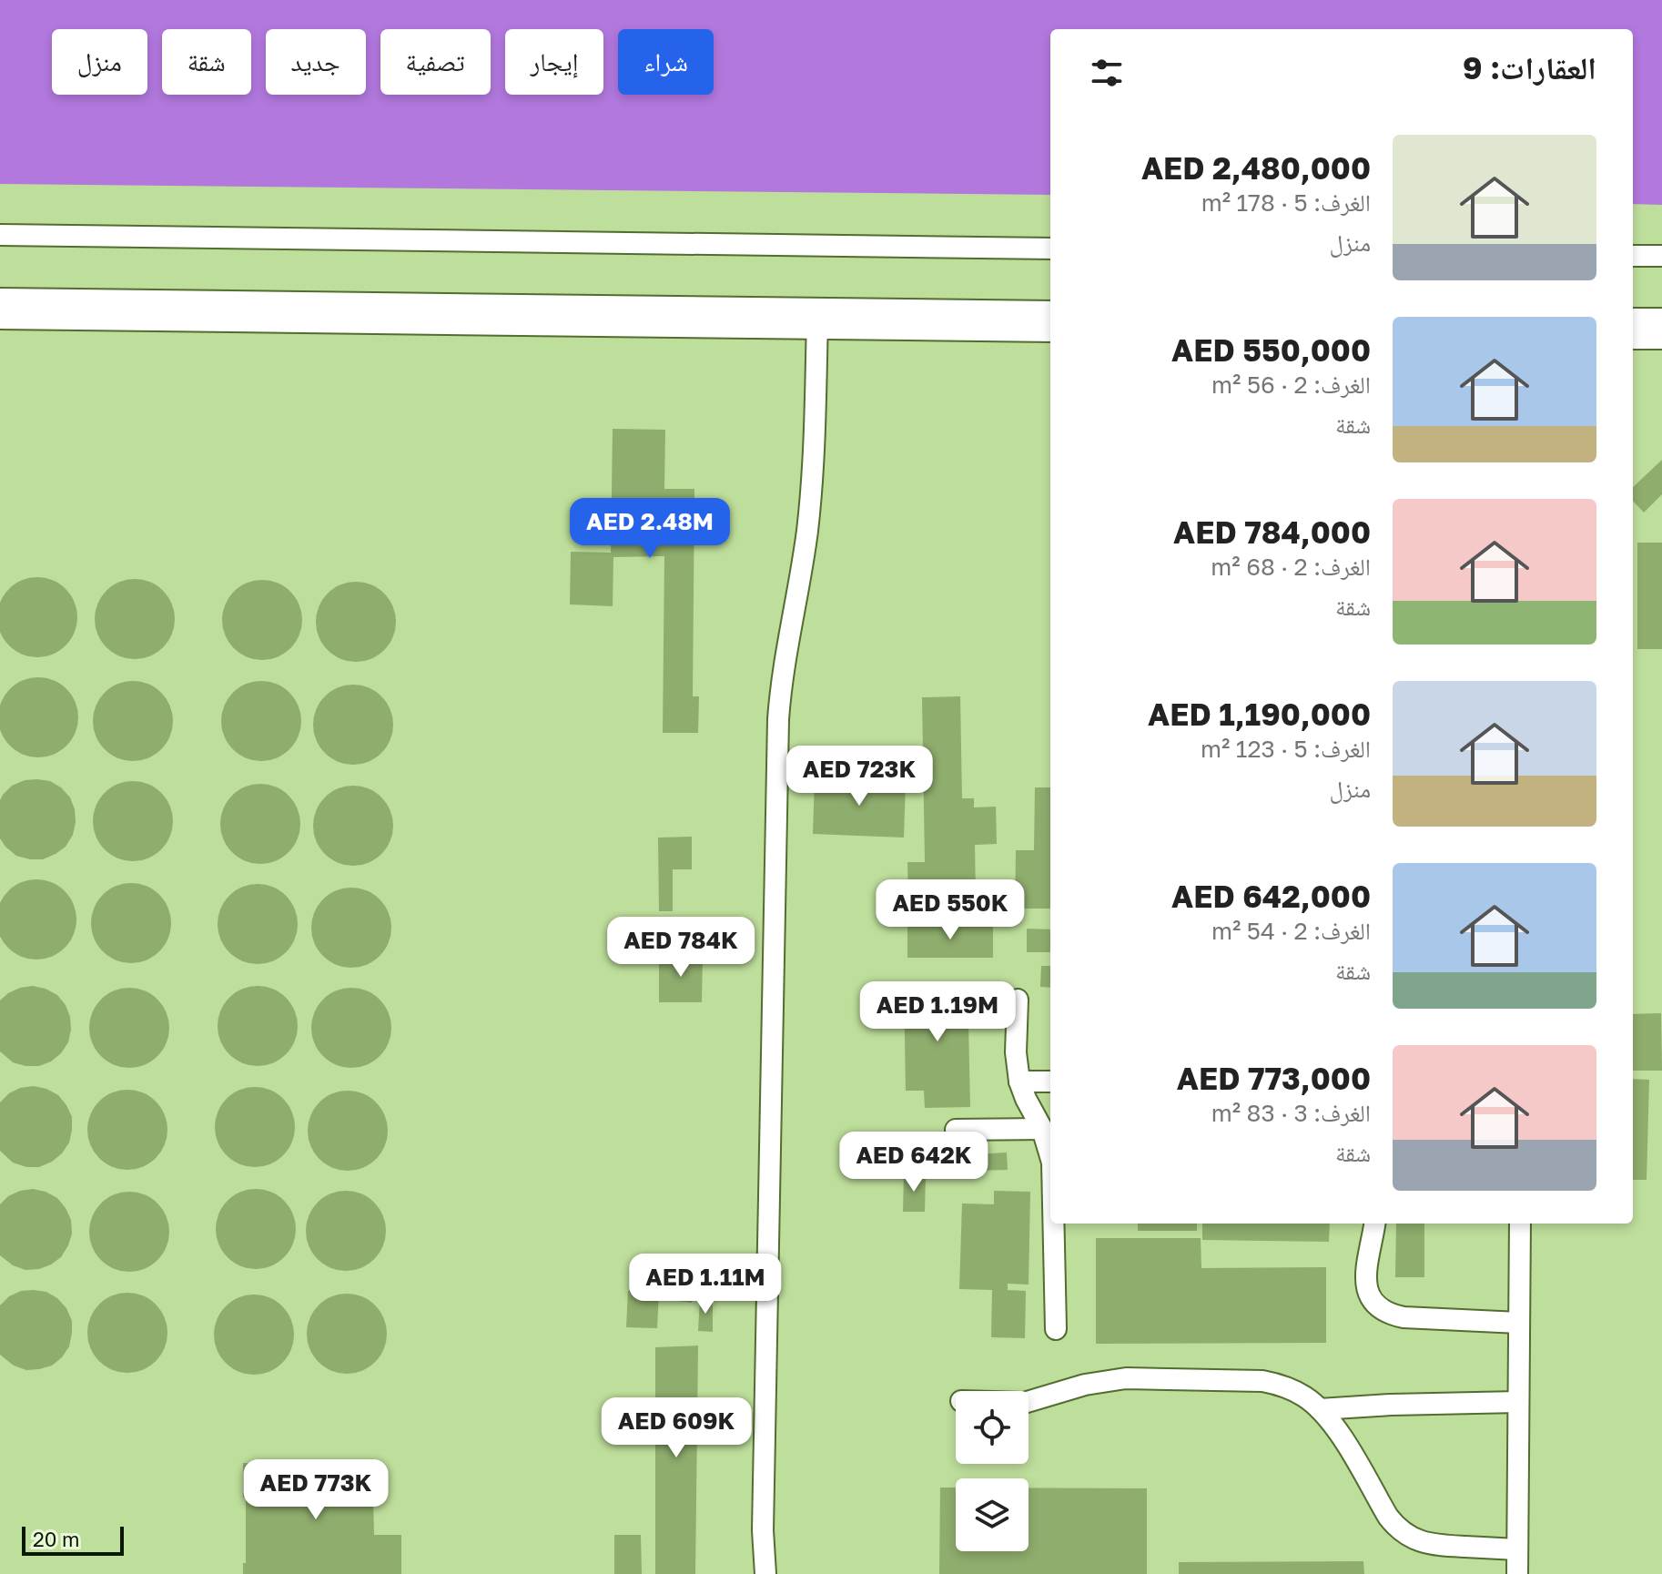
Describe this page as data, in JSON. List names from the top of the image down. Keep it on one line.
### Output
{"scale_bar":"20 m","page":{"chip":["شراء","إيجار","تصفية","جديد","شقة","منزل"],"heading":"العقارات: 9","list":[{"name":"AED 2,480,000","note":"الغرف: 5 · 178 m² · منزل"},{"name":"AED 550,000","note":"الغرف: 2 · 56 m² · شقة"},{"name":"AED 784,000","note":"الغرف: 2 · 68 m² · شقة"},{"name":"AED 1,190,000","note":"الغرف: 5 · 123 m² · منزل"},{"name":"AED 642,000","note":"الغرف: 2 · 54 m² · شقة"},{"name":"AED 773,000","note":"الغرف: 3 · 83 m² · شقة"}],"price":["AED 2.48M","AED 723K","AED 550K","AED 784K","AED 1.19M","AED 642K","AED 1.11M","AED 609K","AED 773K"],"scale":"20 m"}}
